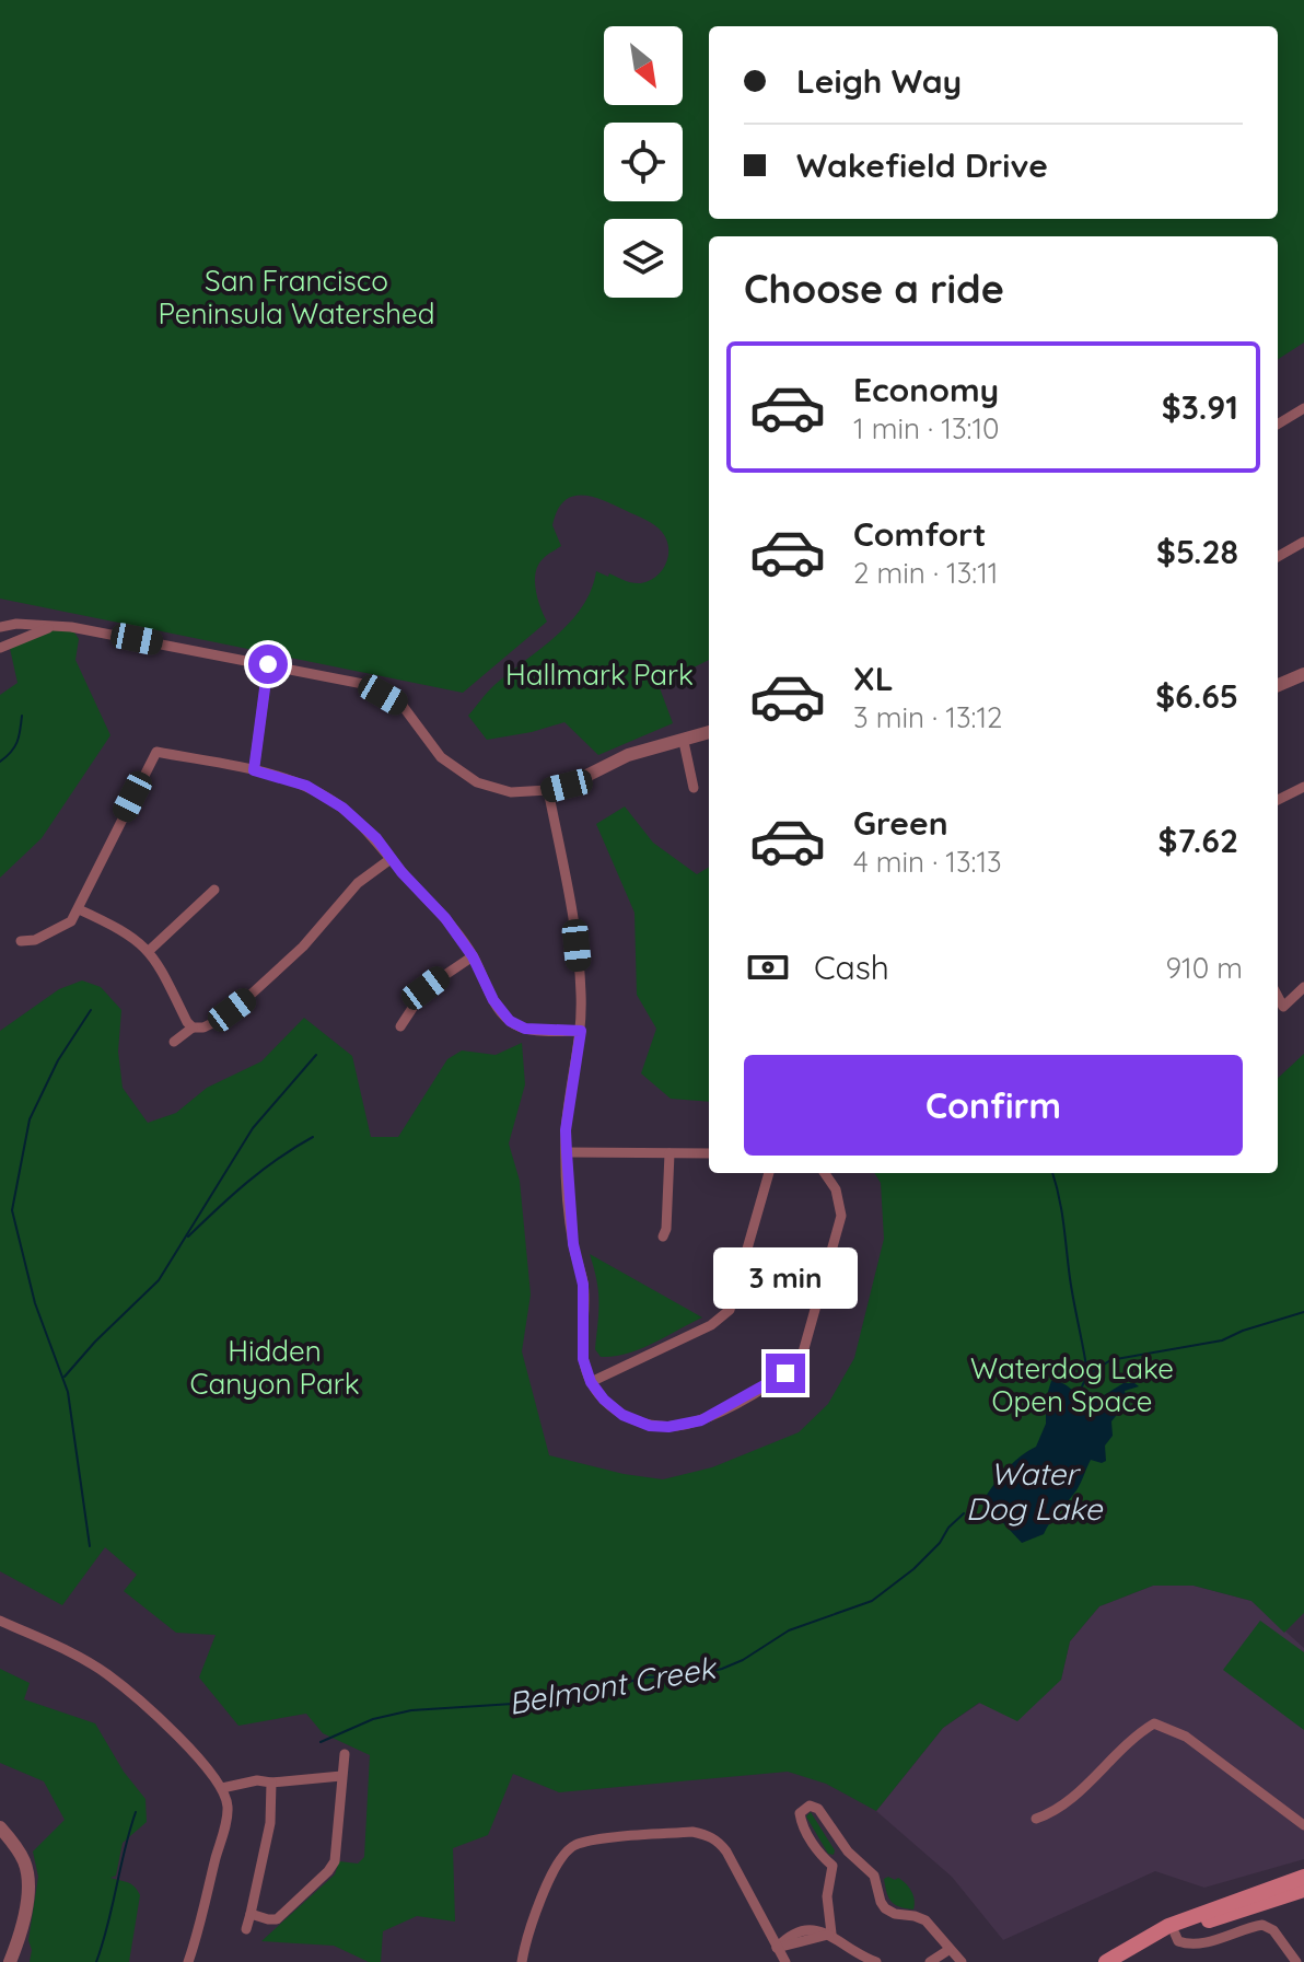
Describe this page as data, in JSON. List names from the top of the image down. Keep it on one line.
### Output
{"water":["Water Dog Lake","Belmont Creek"],"parks":["San Francisco Peninsula Watershed","Hallmark Park","Hidden Canyon Park","Waterdog Lake Open Space"],"north":"bottom right","page":{"banner":["Leigh Way","Wakefield Drive"],"heading":"Choose a ride","list":[{"name":"Economy","note":"1 min · 13:10","value":"$3.91"},{"name":"Comfort","note":"2 min · 13:11","value":"$5.28"},{"name":"XL","note":"3 min · 13:12","value":"$6.65"},{"name":"Green","note":"4 min · 13:13","value":"$7.62"}],"pay":["Cash","910 m"],"buttons":"Confirm","bubble":"3 min"}}
